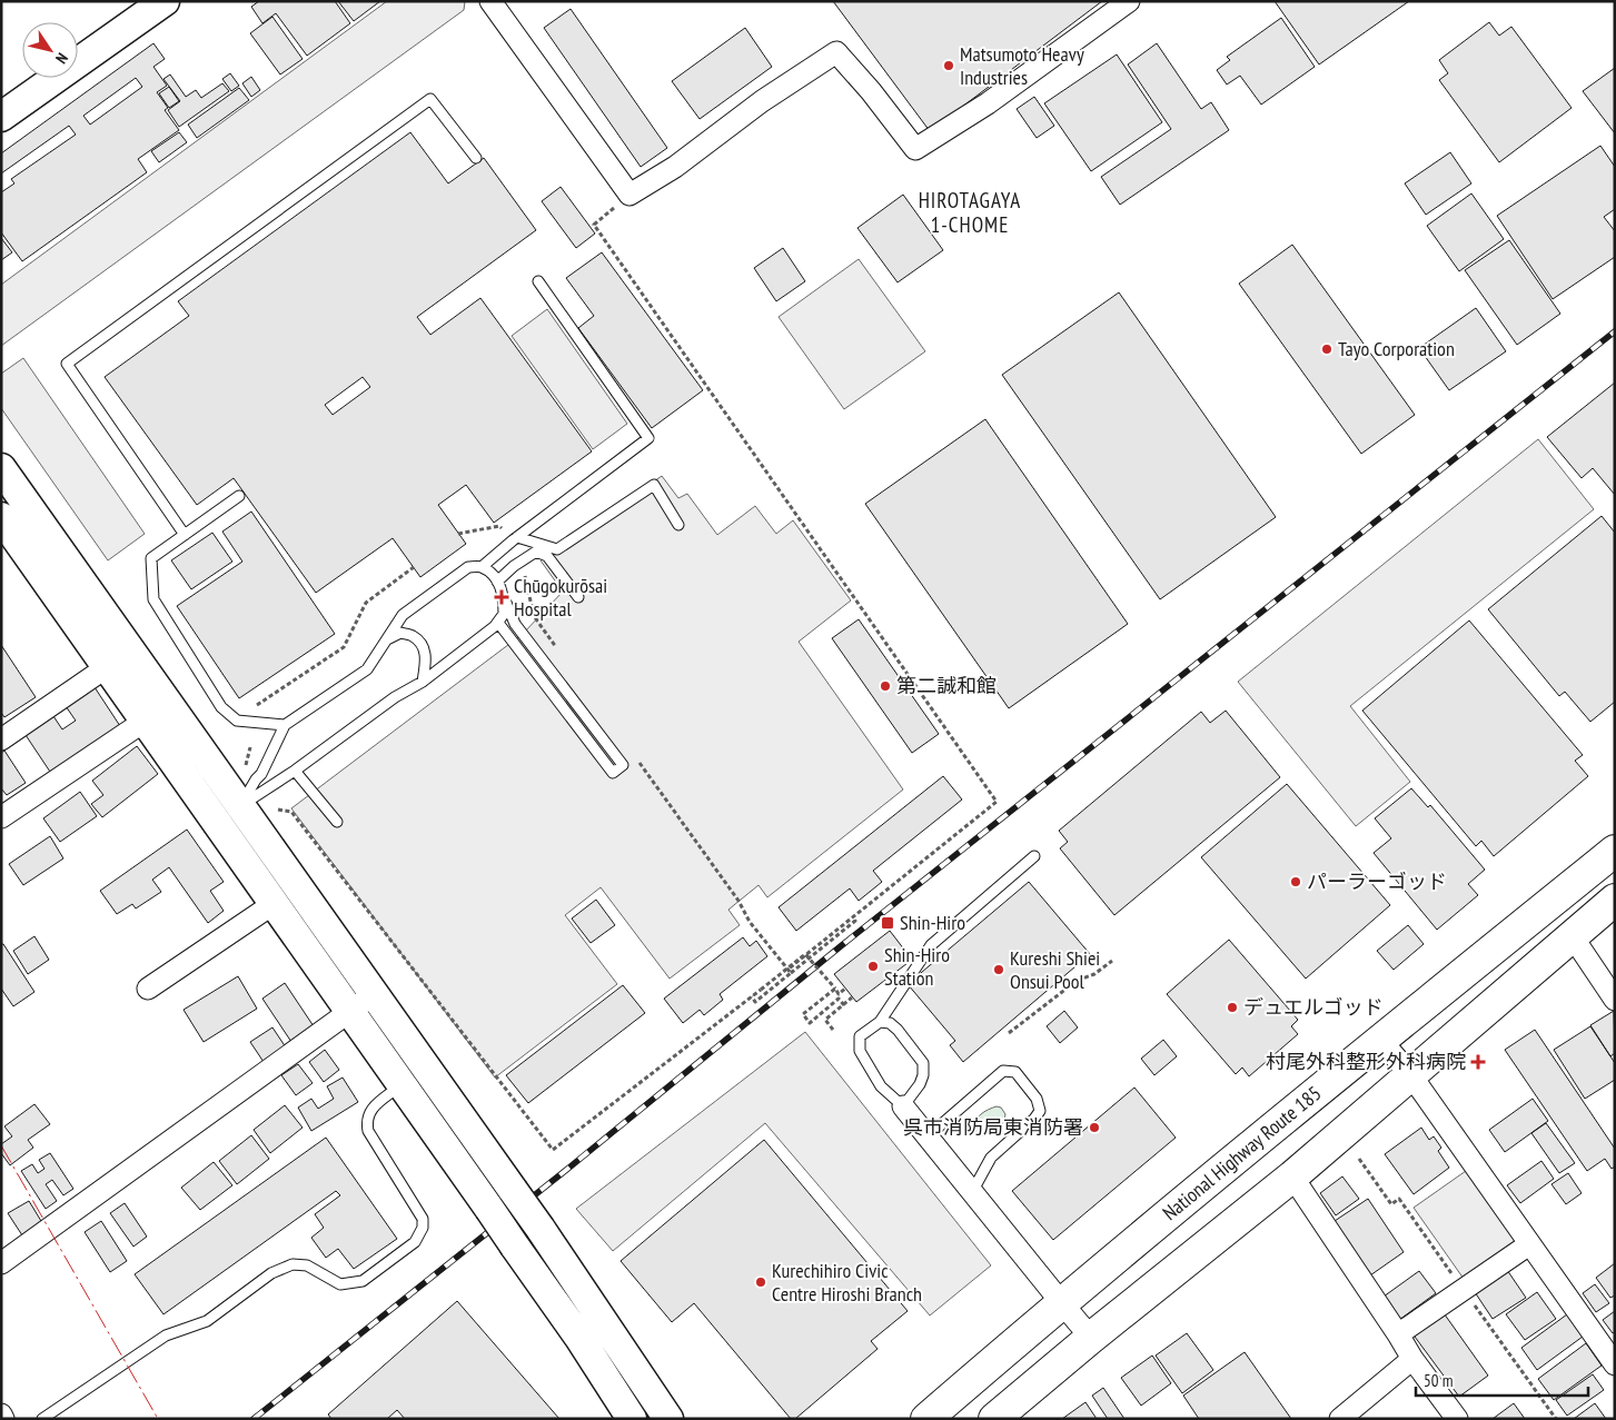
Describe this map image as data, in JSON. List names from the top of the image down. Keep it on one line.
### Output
{"streets":{"highway":["National Highway Route 185"]},"districts":["HIROTAGAYA 1-CHOME"],"places":{"other":["Matsumoto Heavy Industries","Tayo Corporation","第二誠和館","パーラーゴッド","Shin-Hiro Station","Kureshi Shiei Onsui Pool","デュエルゴッド","呉市消防局東消防署","Kurechihiro Civic Centre Hiroshi Branch"],"health":["Chūgokurōsai Hospital","村尾外科整形外科病院"],"transit":["Shin-Hiro"]},"scale_bar":"50 m","north":"bottom right"}
